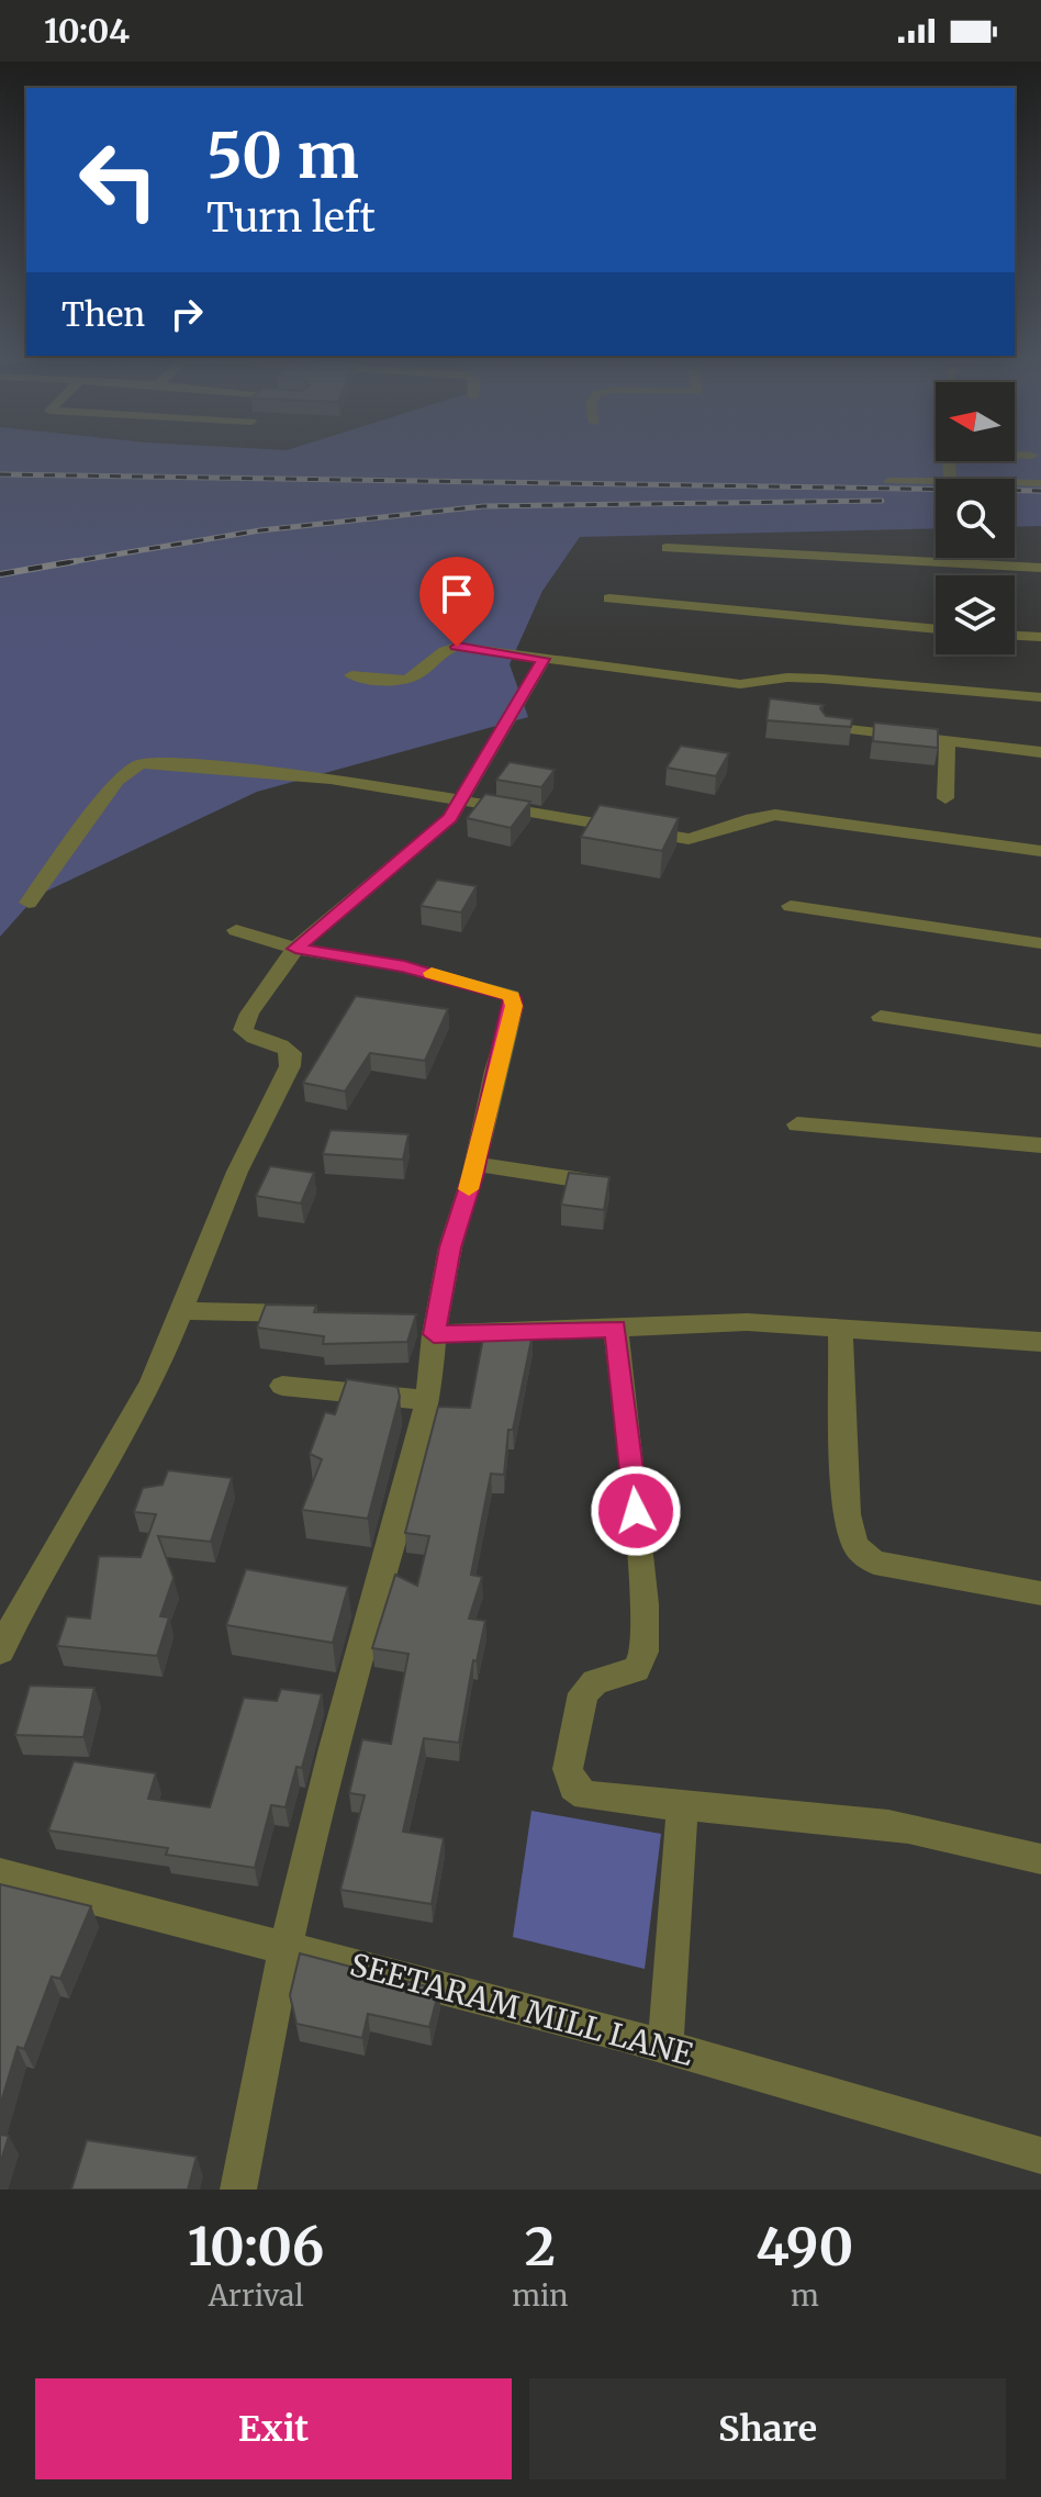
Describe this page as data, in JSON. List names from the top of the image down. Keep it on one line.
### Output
{"streets":{"street":["SEETARAM MILL LANE"]},"north":"left","page":{"status":"10:04","turn":["50 m","Turn left"],"then":"Then","eta":["10:06","Arrival","2","min","490","m"],"buttons":["Exit","Share"]}}
